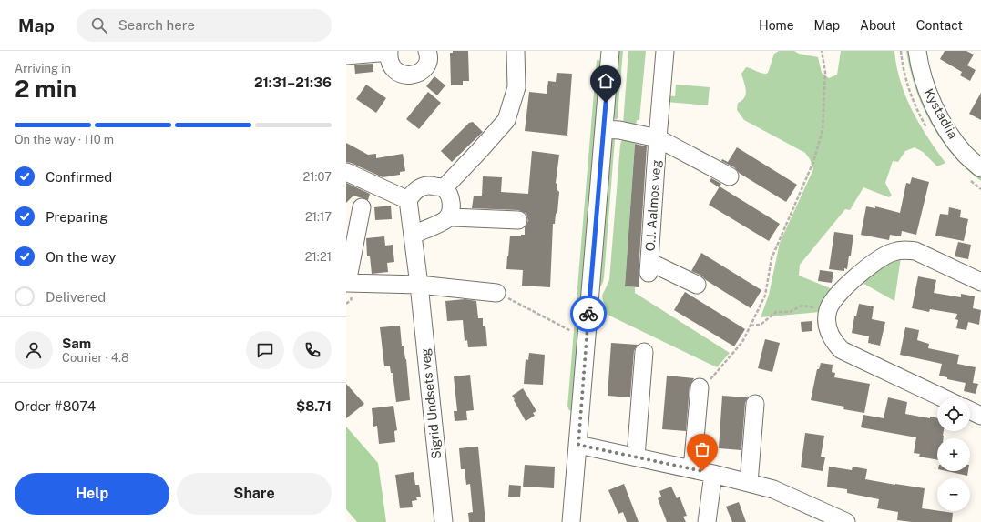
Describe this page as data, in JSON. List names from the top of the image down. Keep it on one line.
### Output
{"streets":{"street":["Kystadlia","O.J. Aalmos veg","Sigrid Undsets veg"]},"page":{"header":"Map","search":"Search here","nav":["Home","Map","About","Contact"],"heading":["2 min","Arriving in","21:31–21:36"],"panel":["Sam","Courier · 4.8","Order #8074","$8.71"],"bar":"On the way · 110 m","list":[["Confirmed","21:07"],["Preparing","21:17"],["On the way","21:21"],"Delivered"],"map_buttons":["+","−"],"buttons":["Help","Share"]}}
